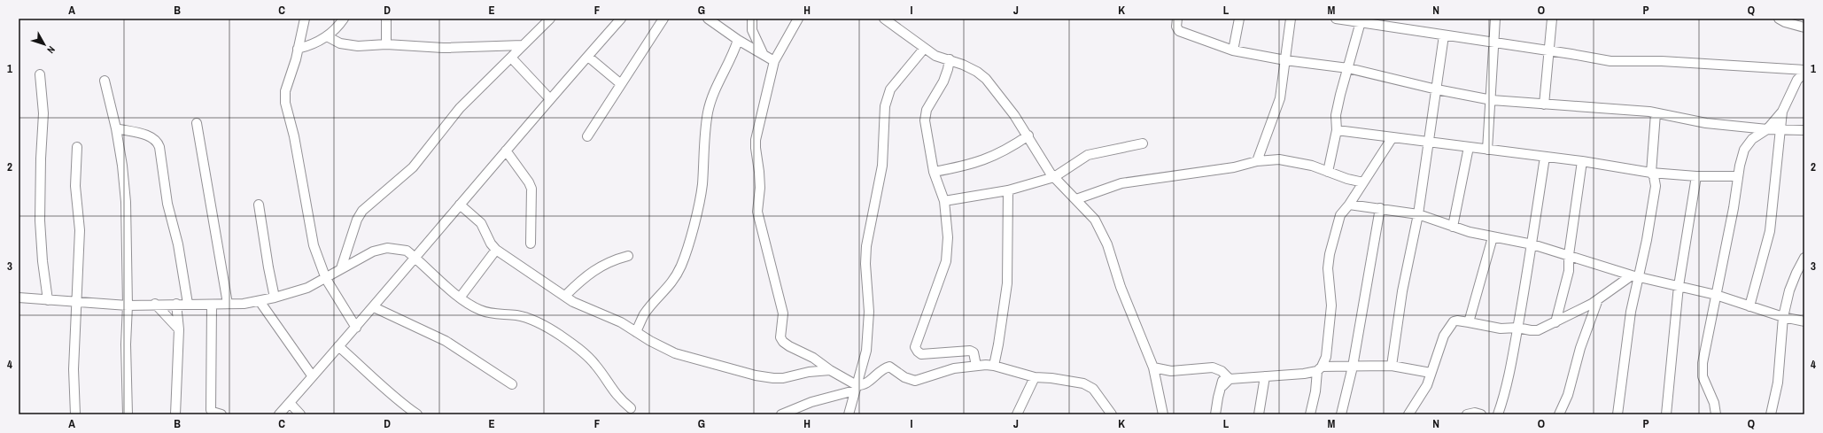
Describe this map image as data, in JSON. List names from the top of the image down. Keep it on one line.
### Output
{"north":"bottom right","grid":{"columns":["A","B","C","D","E","F","G","H","I","J","K","L","M","N","O","P","Q"],"rows":["1","2","3","4"]}}
